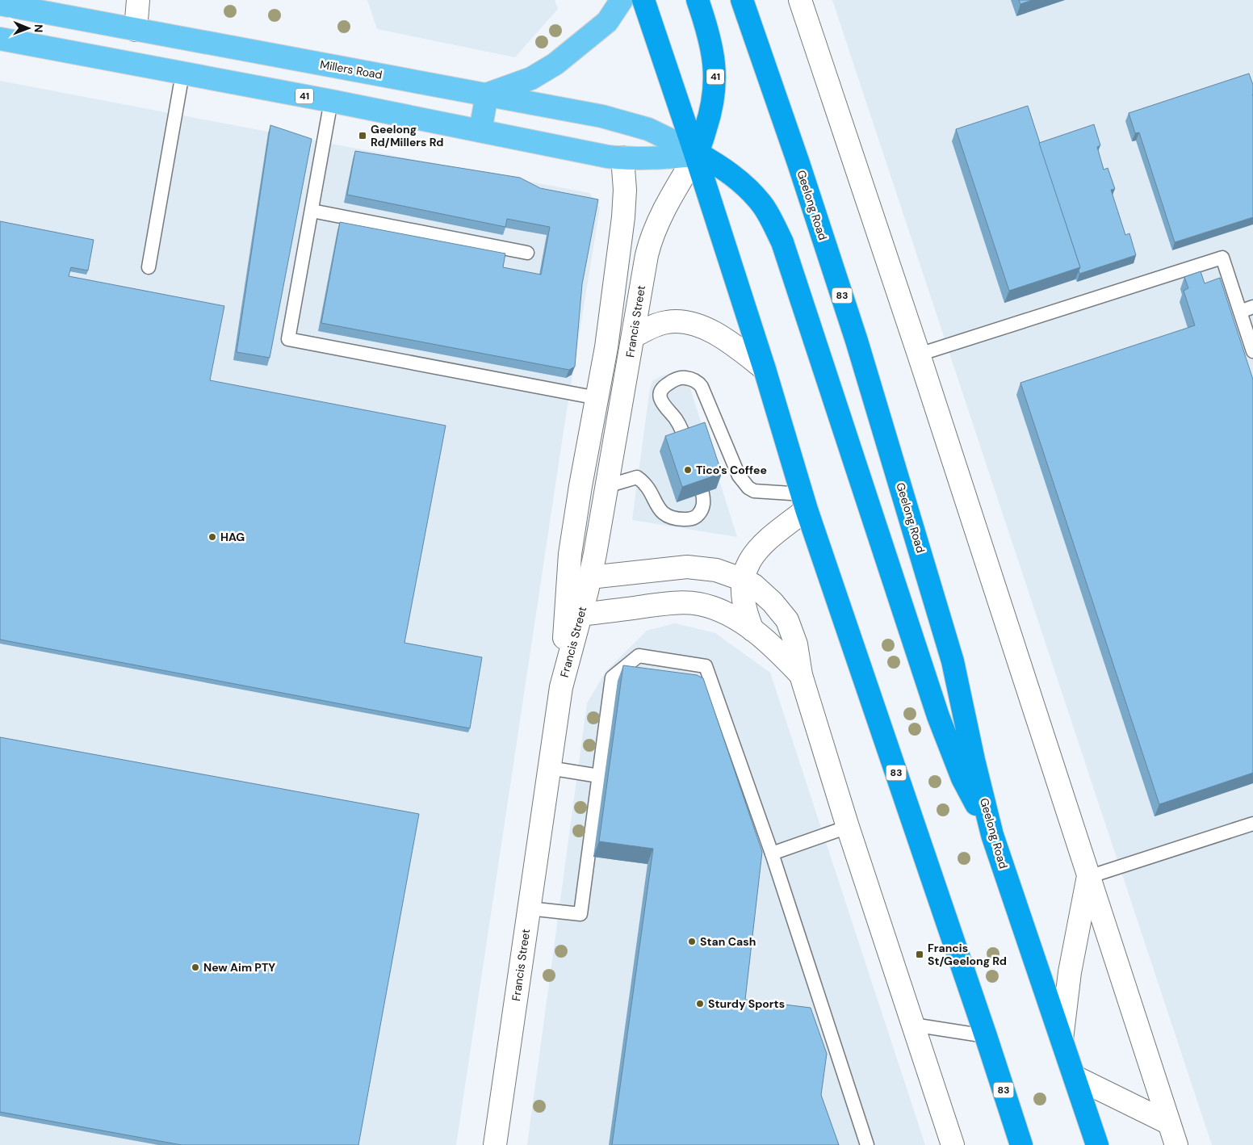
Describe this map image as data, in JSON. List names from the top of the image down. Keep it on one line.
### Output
{"streets":{"highway":["41","Geelong Road","83"],"main road":["Millers Road"],"street":["Francis Street"]},"crossings":[["Millers Road","41"],["Millers Road","83"],["Millers Road","Francis Street"],["41","83"],["41","Francis Street"],["83","Francis Street"]],"places":{"transit":["Geelong Rd/Millers Rd","Francis St/Geelong Rd"],"other":["Tico's Coffee","HAG","Stan Cash","New Aim PTY","Sturdy Sports"]},"north":"right"}
